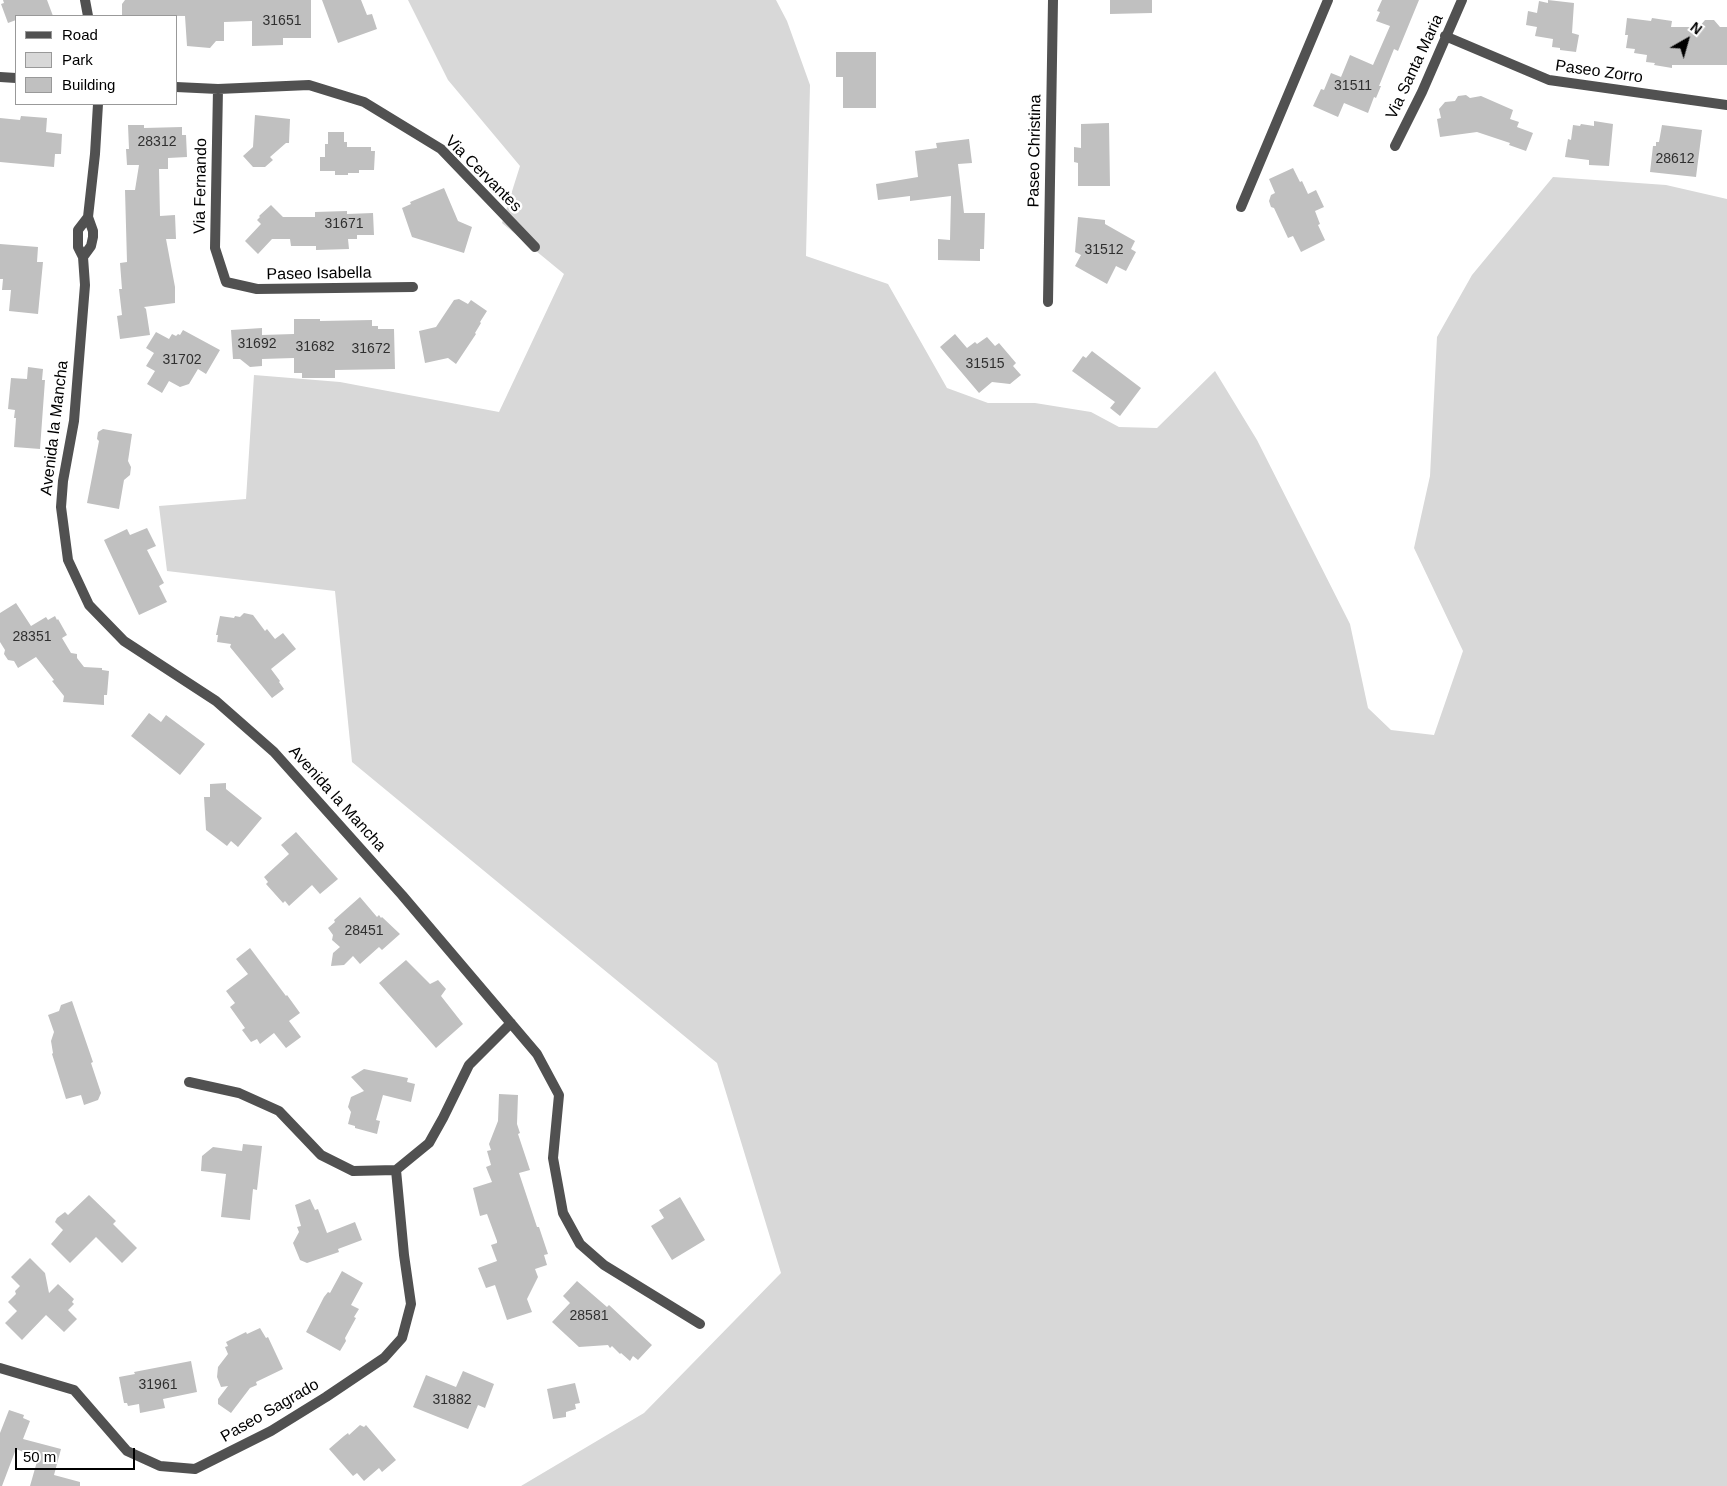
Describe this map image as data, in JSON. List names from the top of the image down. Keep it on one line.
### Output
{"streets":{"street":["Via Santa Maria","Paseo Zorro","Paseo Christina","Via Cervantes","Via Fernando","Paseo Isabella","Avenida la Mancha","Paseo Sagrado"]},"crossings":[["Via Santa Maria","Paseo Zorro"],["Via Cervantes","Via Fernando"],["Via Fernando","Paseo Isabella"]],"house_numbers":["31651","31511","28312","28612","31671","31512","31692","31682","31672","31702","31515","28351","28451","28581","31961","31882"],"legend":["Road","Park","Building"],"scale_bar":"50 m","north":"top right"}
